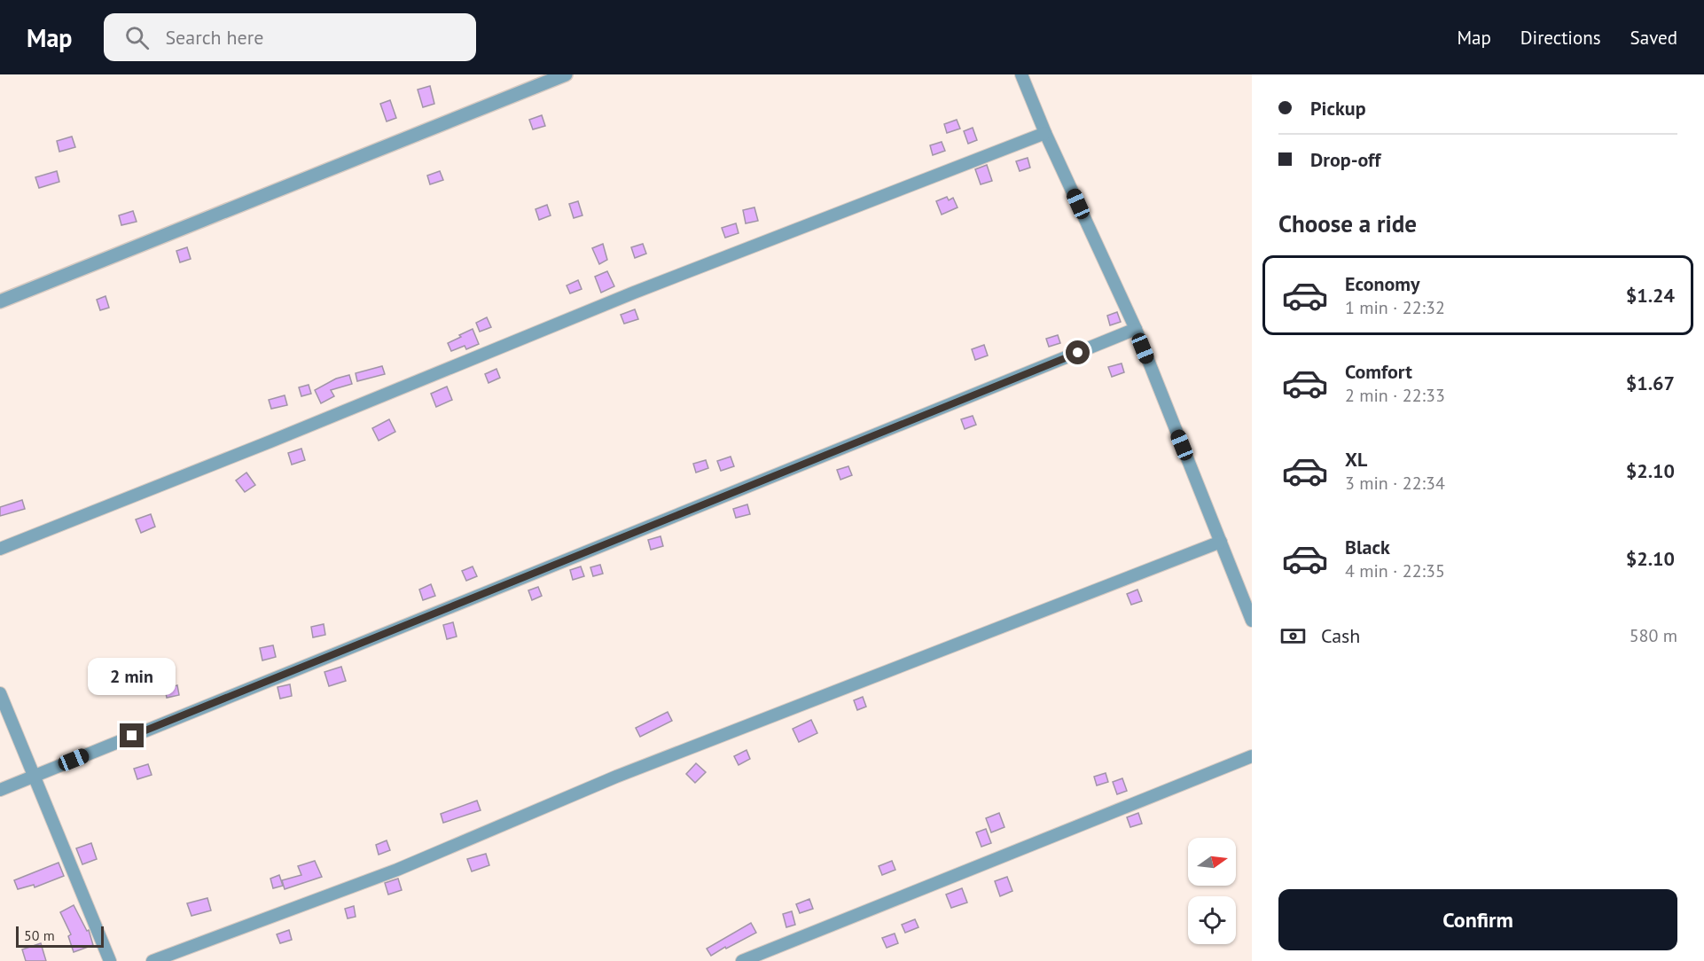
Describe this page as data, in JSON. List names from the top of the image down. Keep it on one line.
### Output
{"scale_bar":"50 m","north":"right","page":{"header":"Map","search":"Search here","nav":["Map","Directions","Saved"],"banner":["Pickup","Drop-off"],"heading":"Choose a ride","list":[{"name":"Economy","note":"1 min · 22:32","value":"$1.24"},{"name":"Comfort","note":"2 min · 22:33","value":"$1.67"},{"name":"XL","note":"3 min · 22:34","value":"$2.10"},{"name":"Black","note":"4 min · 22:35","value":"$2.10"}],"pay":["Cash","580 m"],"bubble":"2 min","buttons":"Confirm","scale":"50 m"}}
